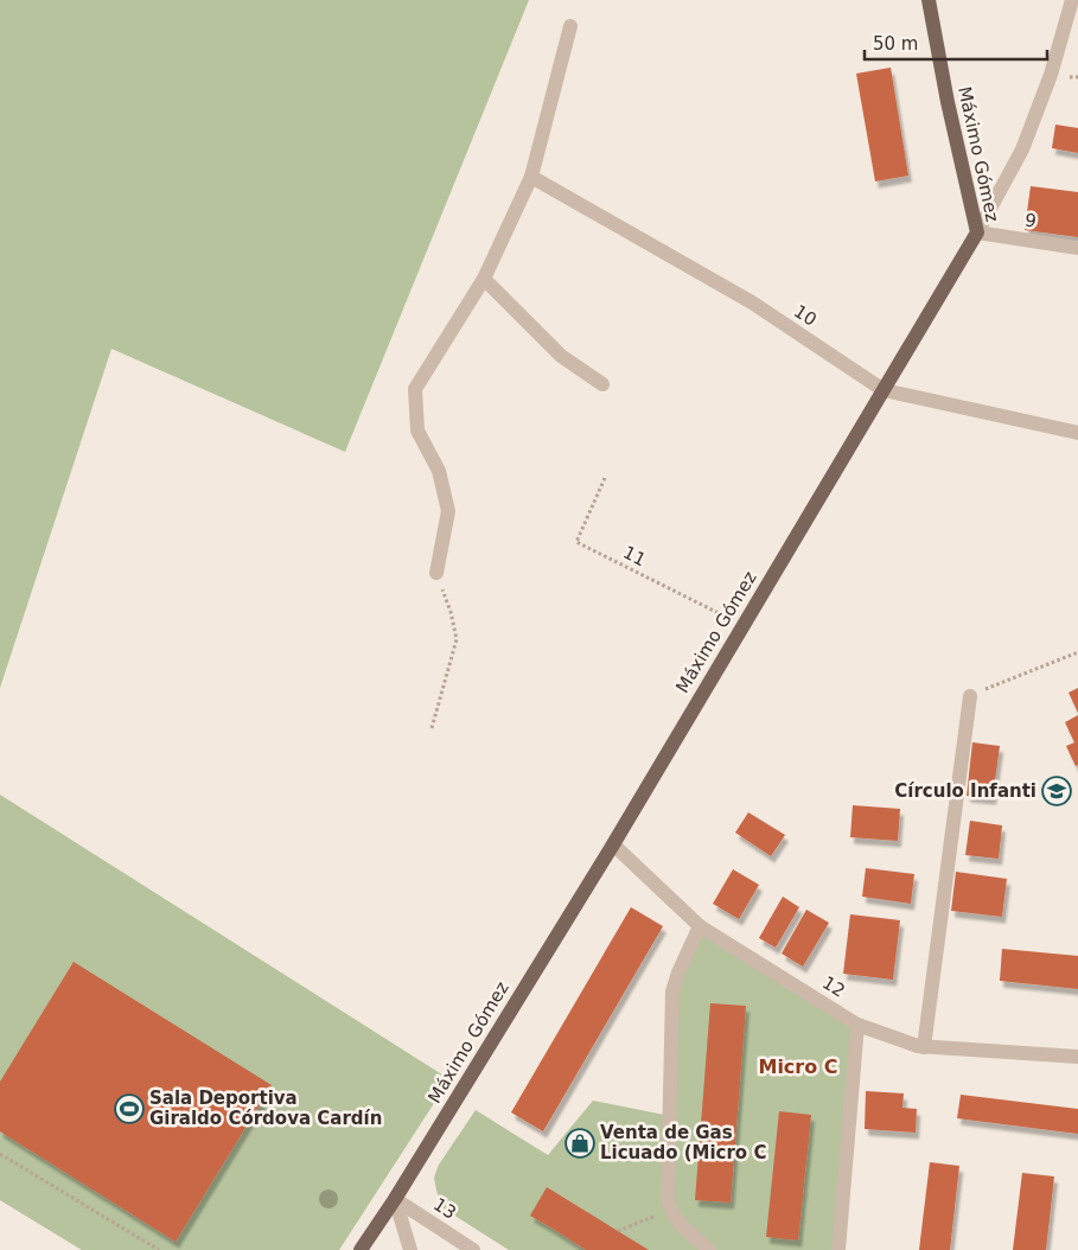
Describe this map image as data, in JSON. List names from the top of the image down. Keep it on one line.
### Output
{"streets":{"main road":["Máximo Gómez"],"street":["9","10","12","13"],"path":["11"]},"crossings":[["Máximo Gómez","9"],["Máximo Gómez","10"],["Máximo Gómez","11"],["Máximo Gómez","12"],["Máximo Gómez","13"]],"districts":["Micro C"],"places":{"school or university":["Círculo Infanti"],"sports":["Sala Deportiva Giraldo Córdova Cardín"],"shop":["Venta de Gas Licuado (Micro C"]},"scale_bar":"50 m"}
